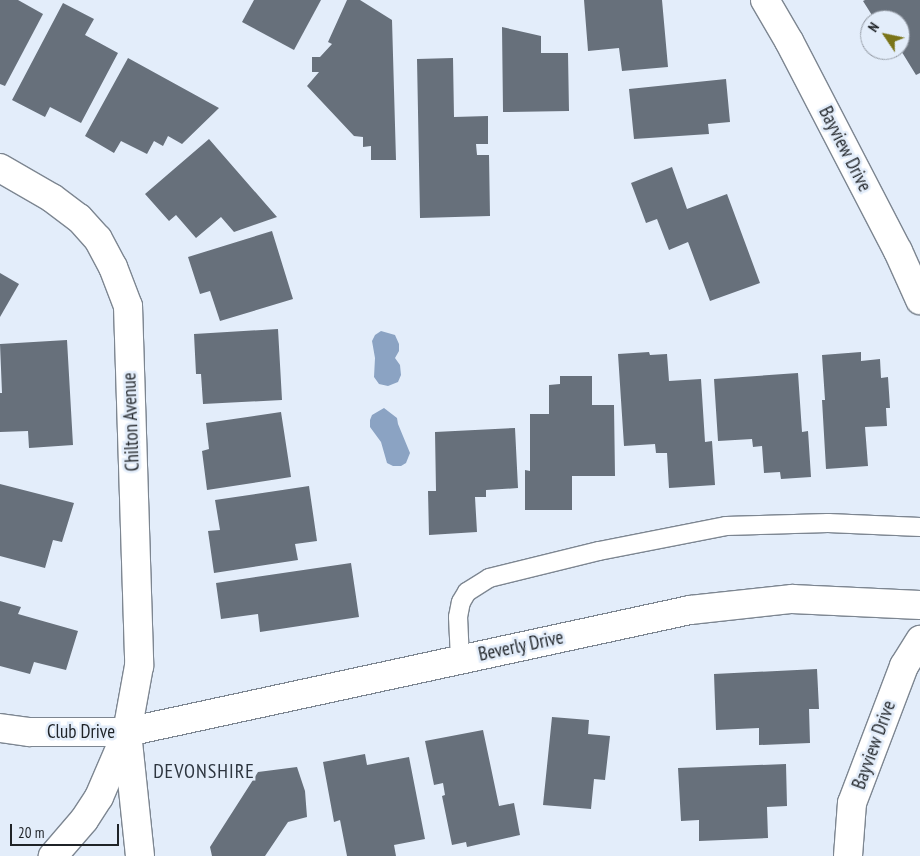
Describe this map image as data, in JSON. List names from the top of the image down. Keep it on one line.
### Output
{"streets":{"street":["Bayview Drive","Chilton Avenue","Beverly Drive","Club Drive"]},"crossings":[["Chilton Avenue","Beverly Drive"],["Chilton Avenue","Club Drive"],["Beverly Drive","Club Drive"]],"districts":["DEVONSHIRE"],"scale_bar":"20 m","north":"top left"}
